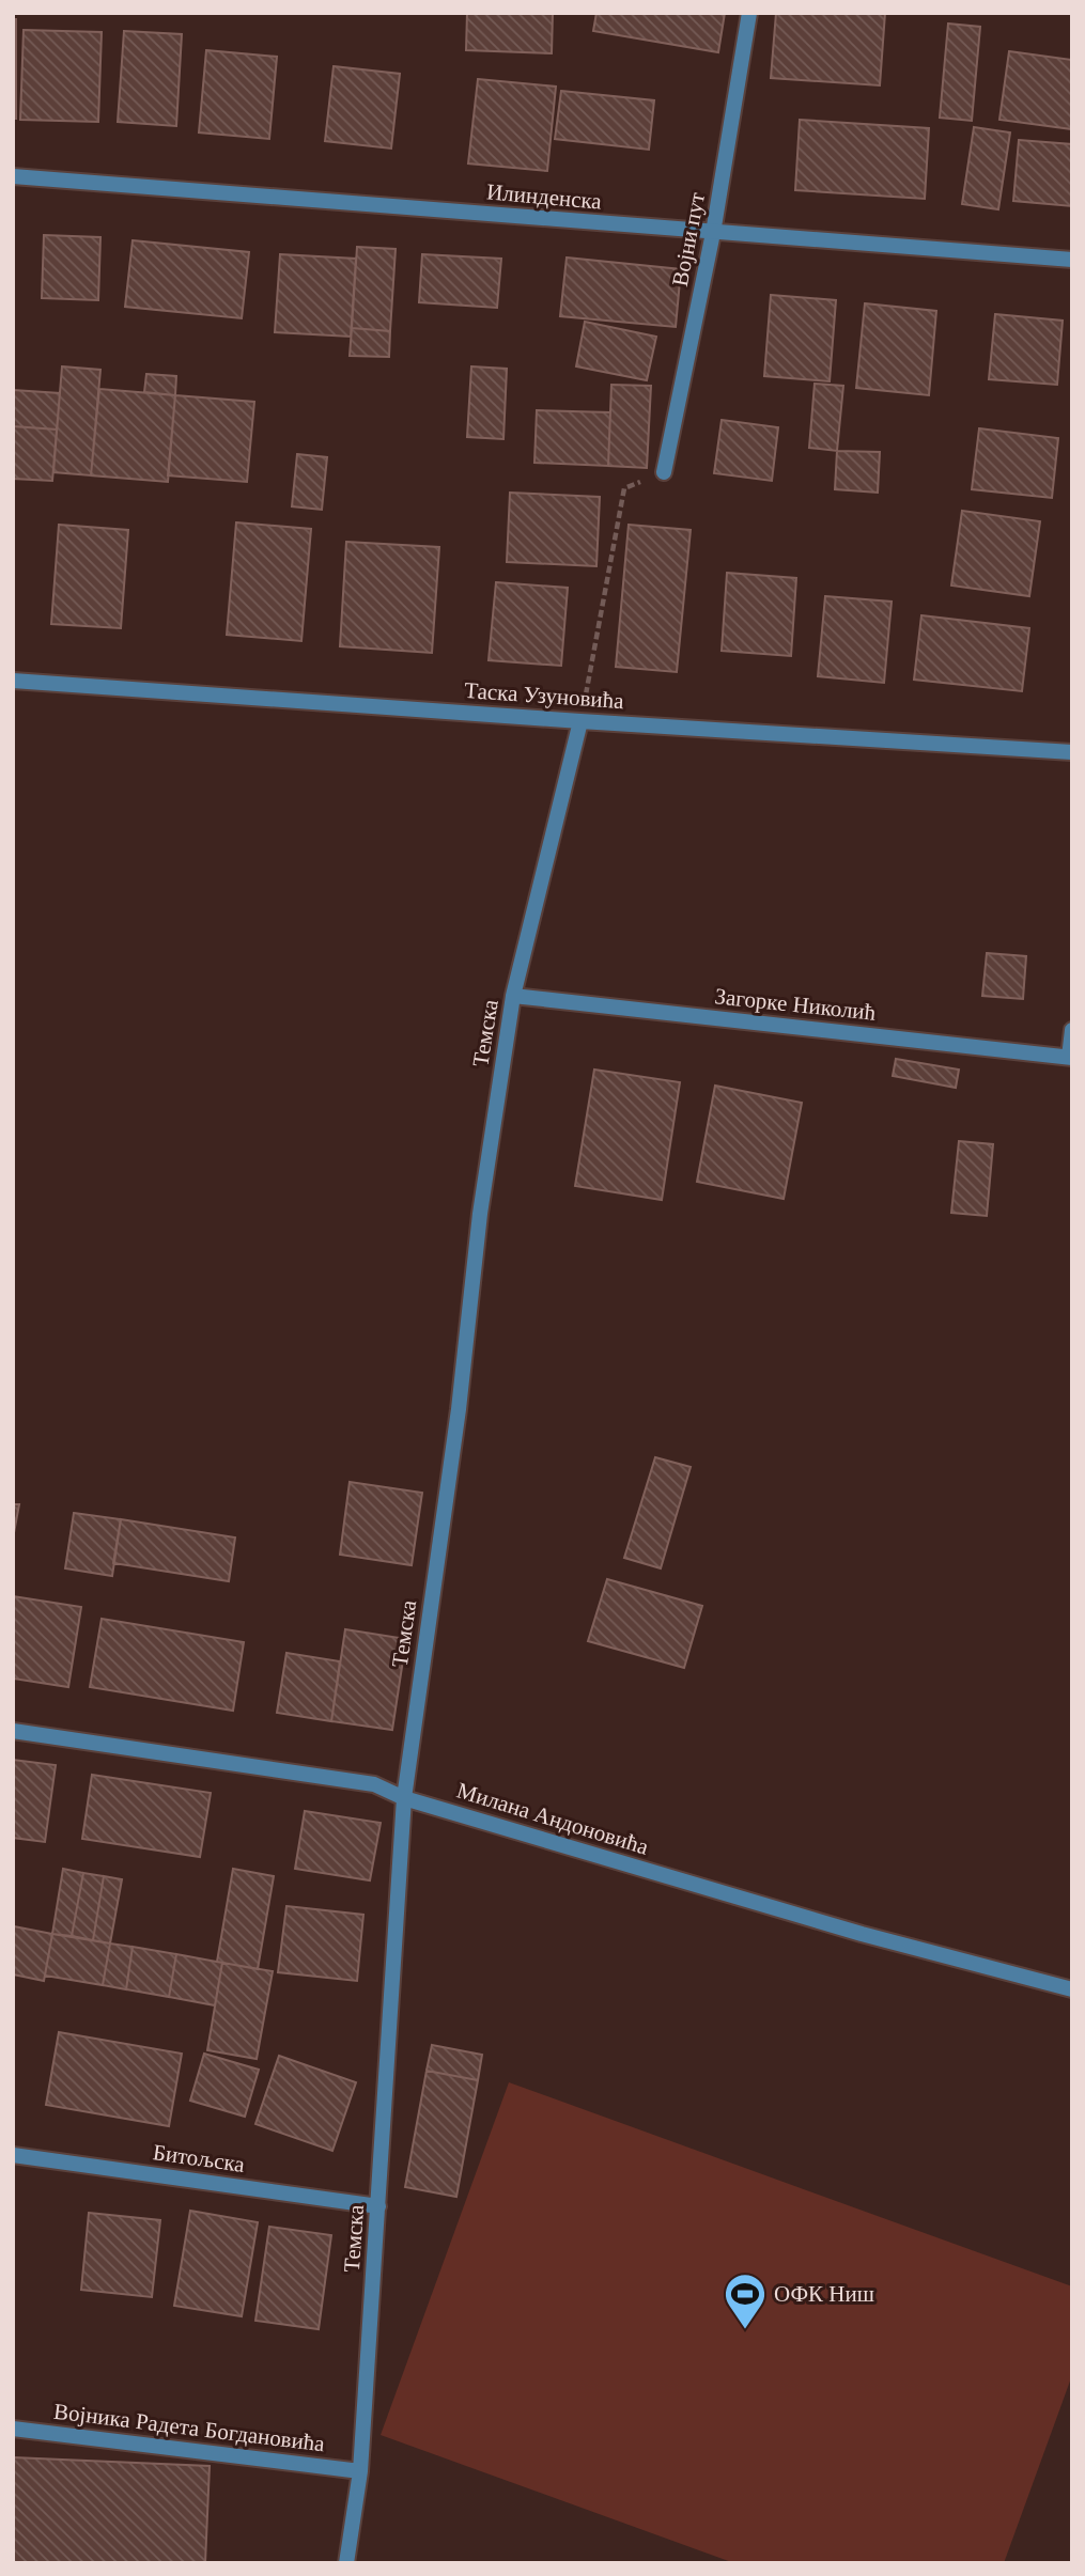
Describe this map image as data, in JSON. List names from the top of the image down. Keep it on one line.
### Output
{"streets":{"street":["Илинденска","Војни пут","Таска Узуновића","Загорке Николић","Темска","Милана Андоновића","Битољска","Војника Радета Богдановића"]},"crossings":[["Илинденска","Војни пут"],["Таска Узуновића","Темска"],["Загорке Николић","Темска"],["Темска","Милана Андоновића"],["Темска","Битољска"],["Темска","Војника Радета Богдановића"]],"places":{"sports":["ОФК Ниш"]}}
